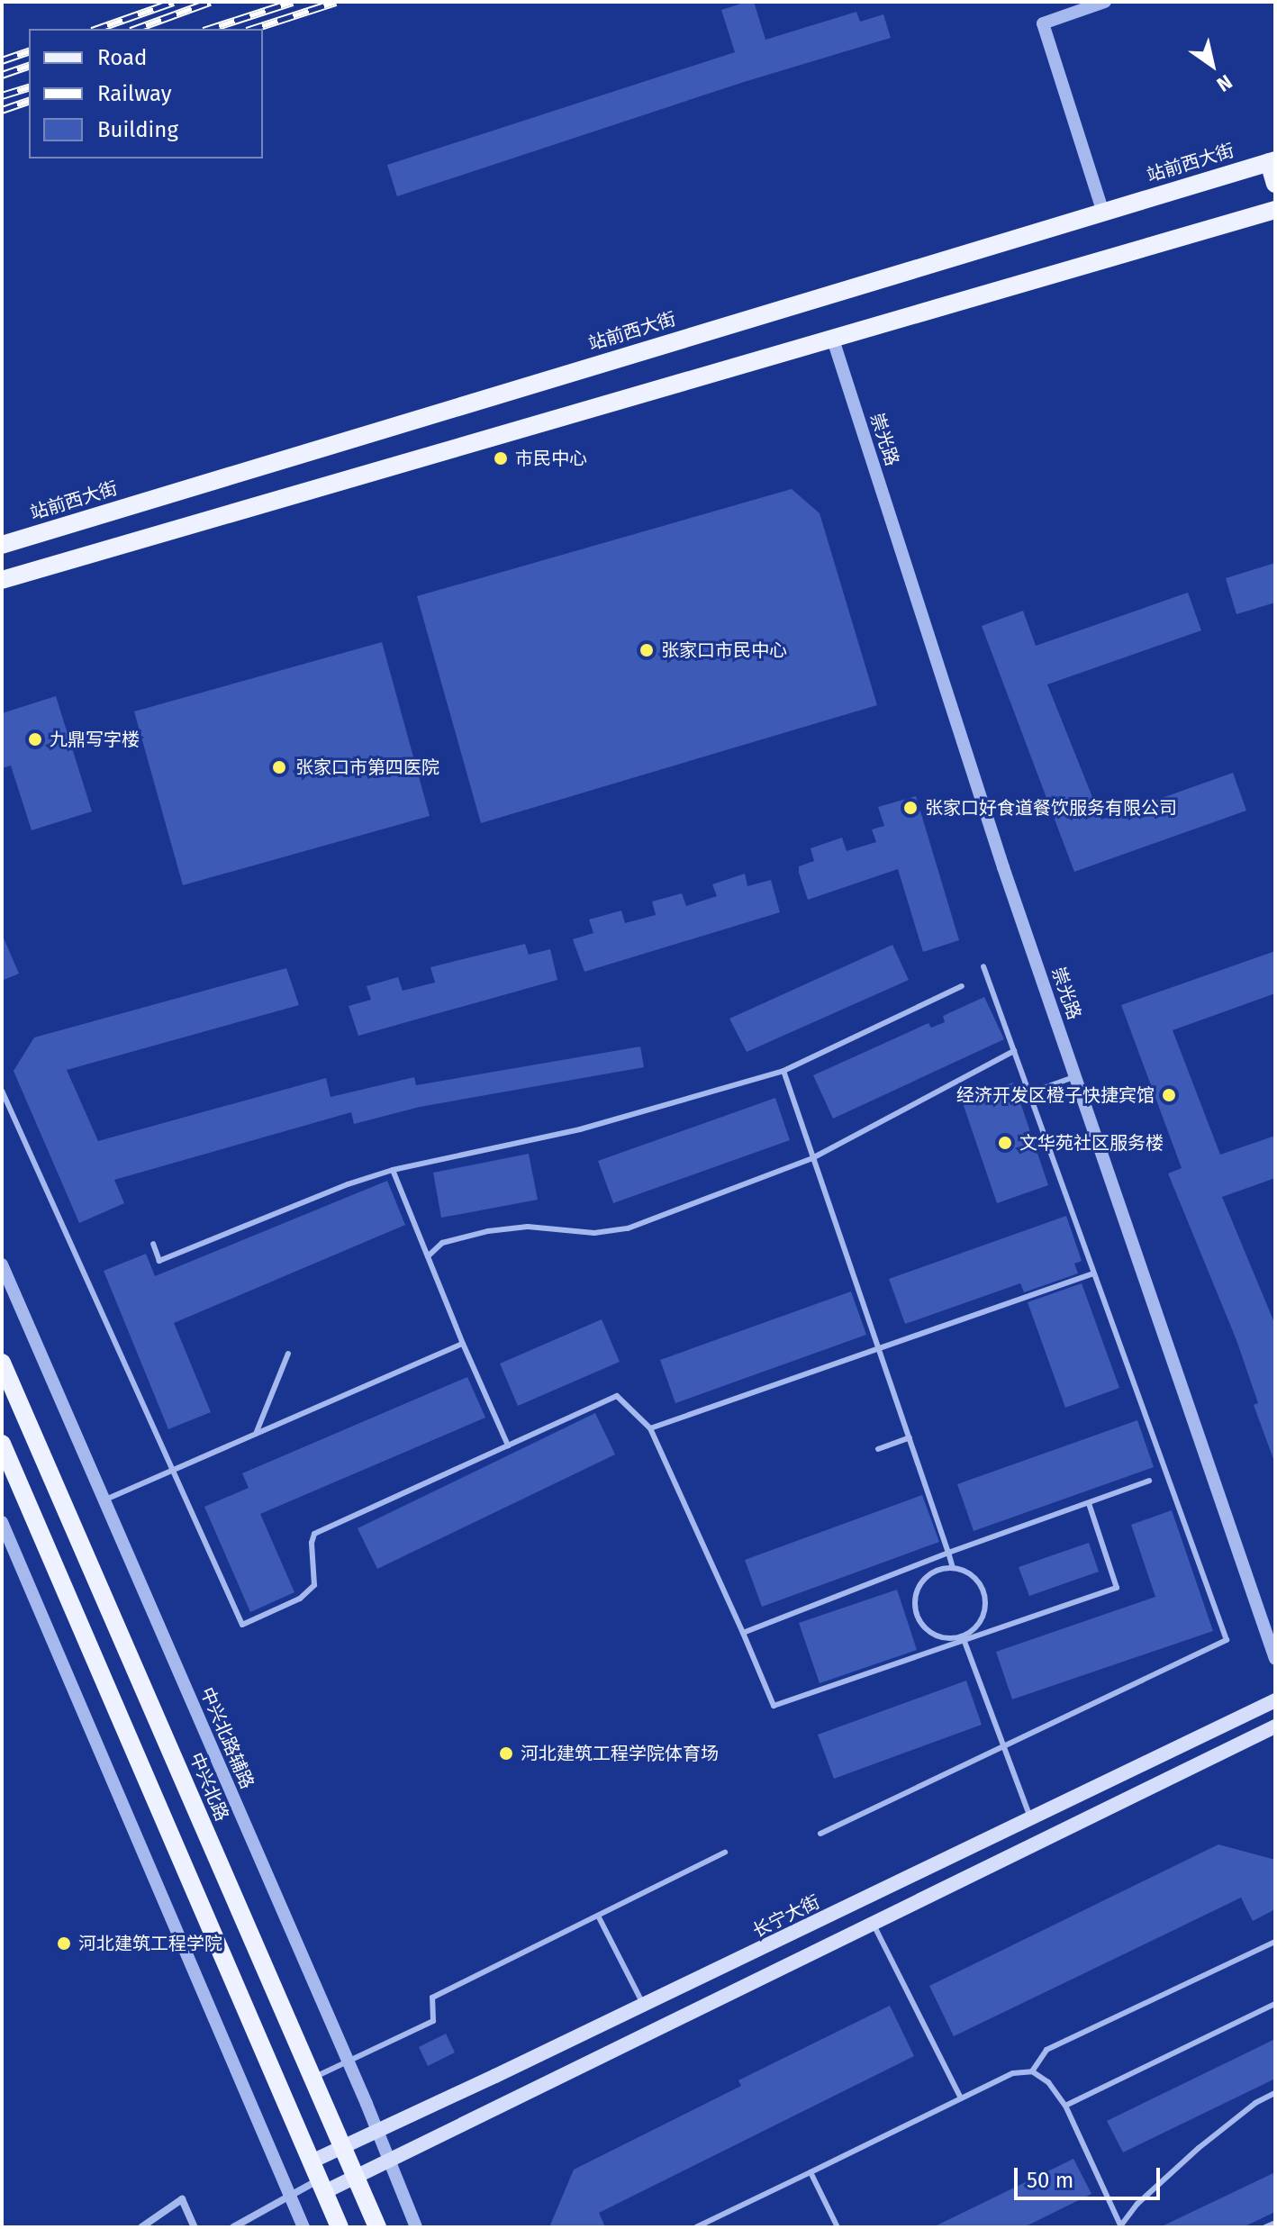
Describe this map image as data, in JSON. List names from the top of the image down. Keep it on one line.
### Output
{"streets":{"main road":["站前西大街","中兴北路","长宁大街"],"street":["崇光路","中兴北路辅路"]},"crossings":[["中兴北路辅路","长宁大街"],["中兴北路","长宁大街"]],"places":["市民中心","张家口市民中心","九鼎写字楼","张家口市第四医院","张家口好食道餐饮服务有限公司","经济开发区橙子快捷宾馆","文华苑社区服务楼","河北建筑工程学院体育场","河北建筑工程学院"],"legend":["Road","Railway","Building"],"scale_bar":"50 m","north":"bottom right"}
